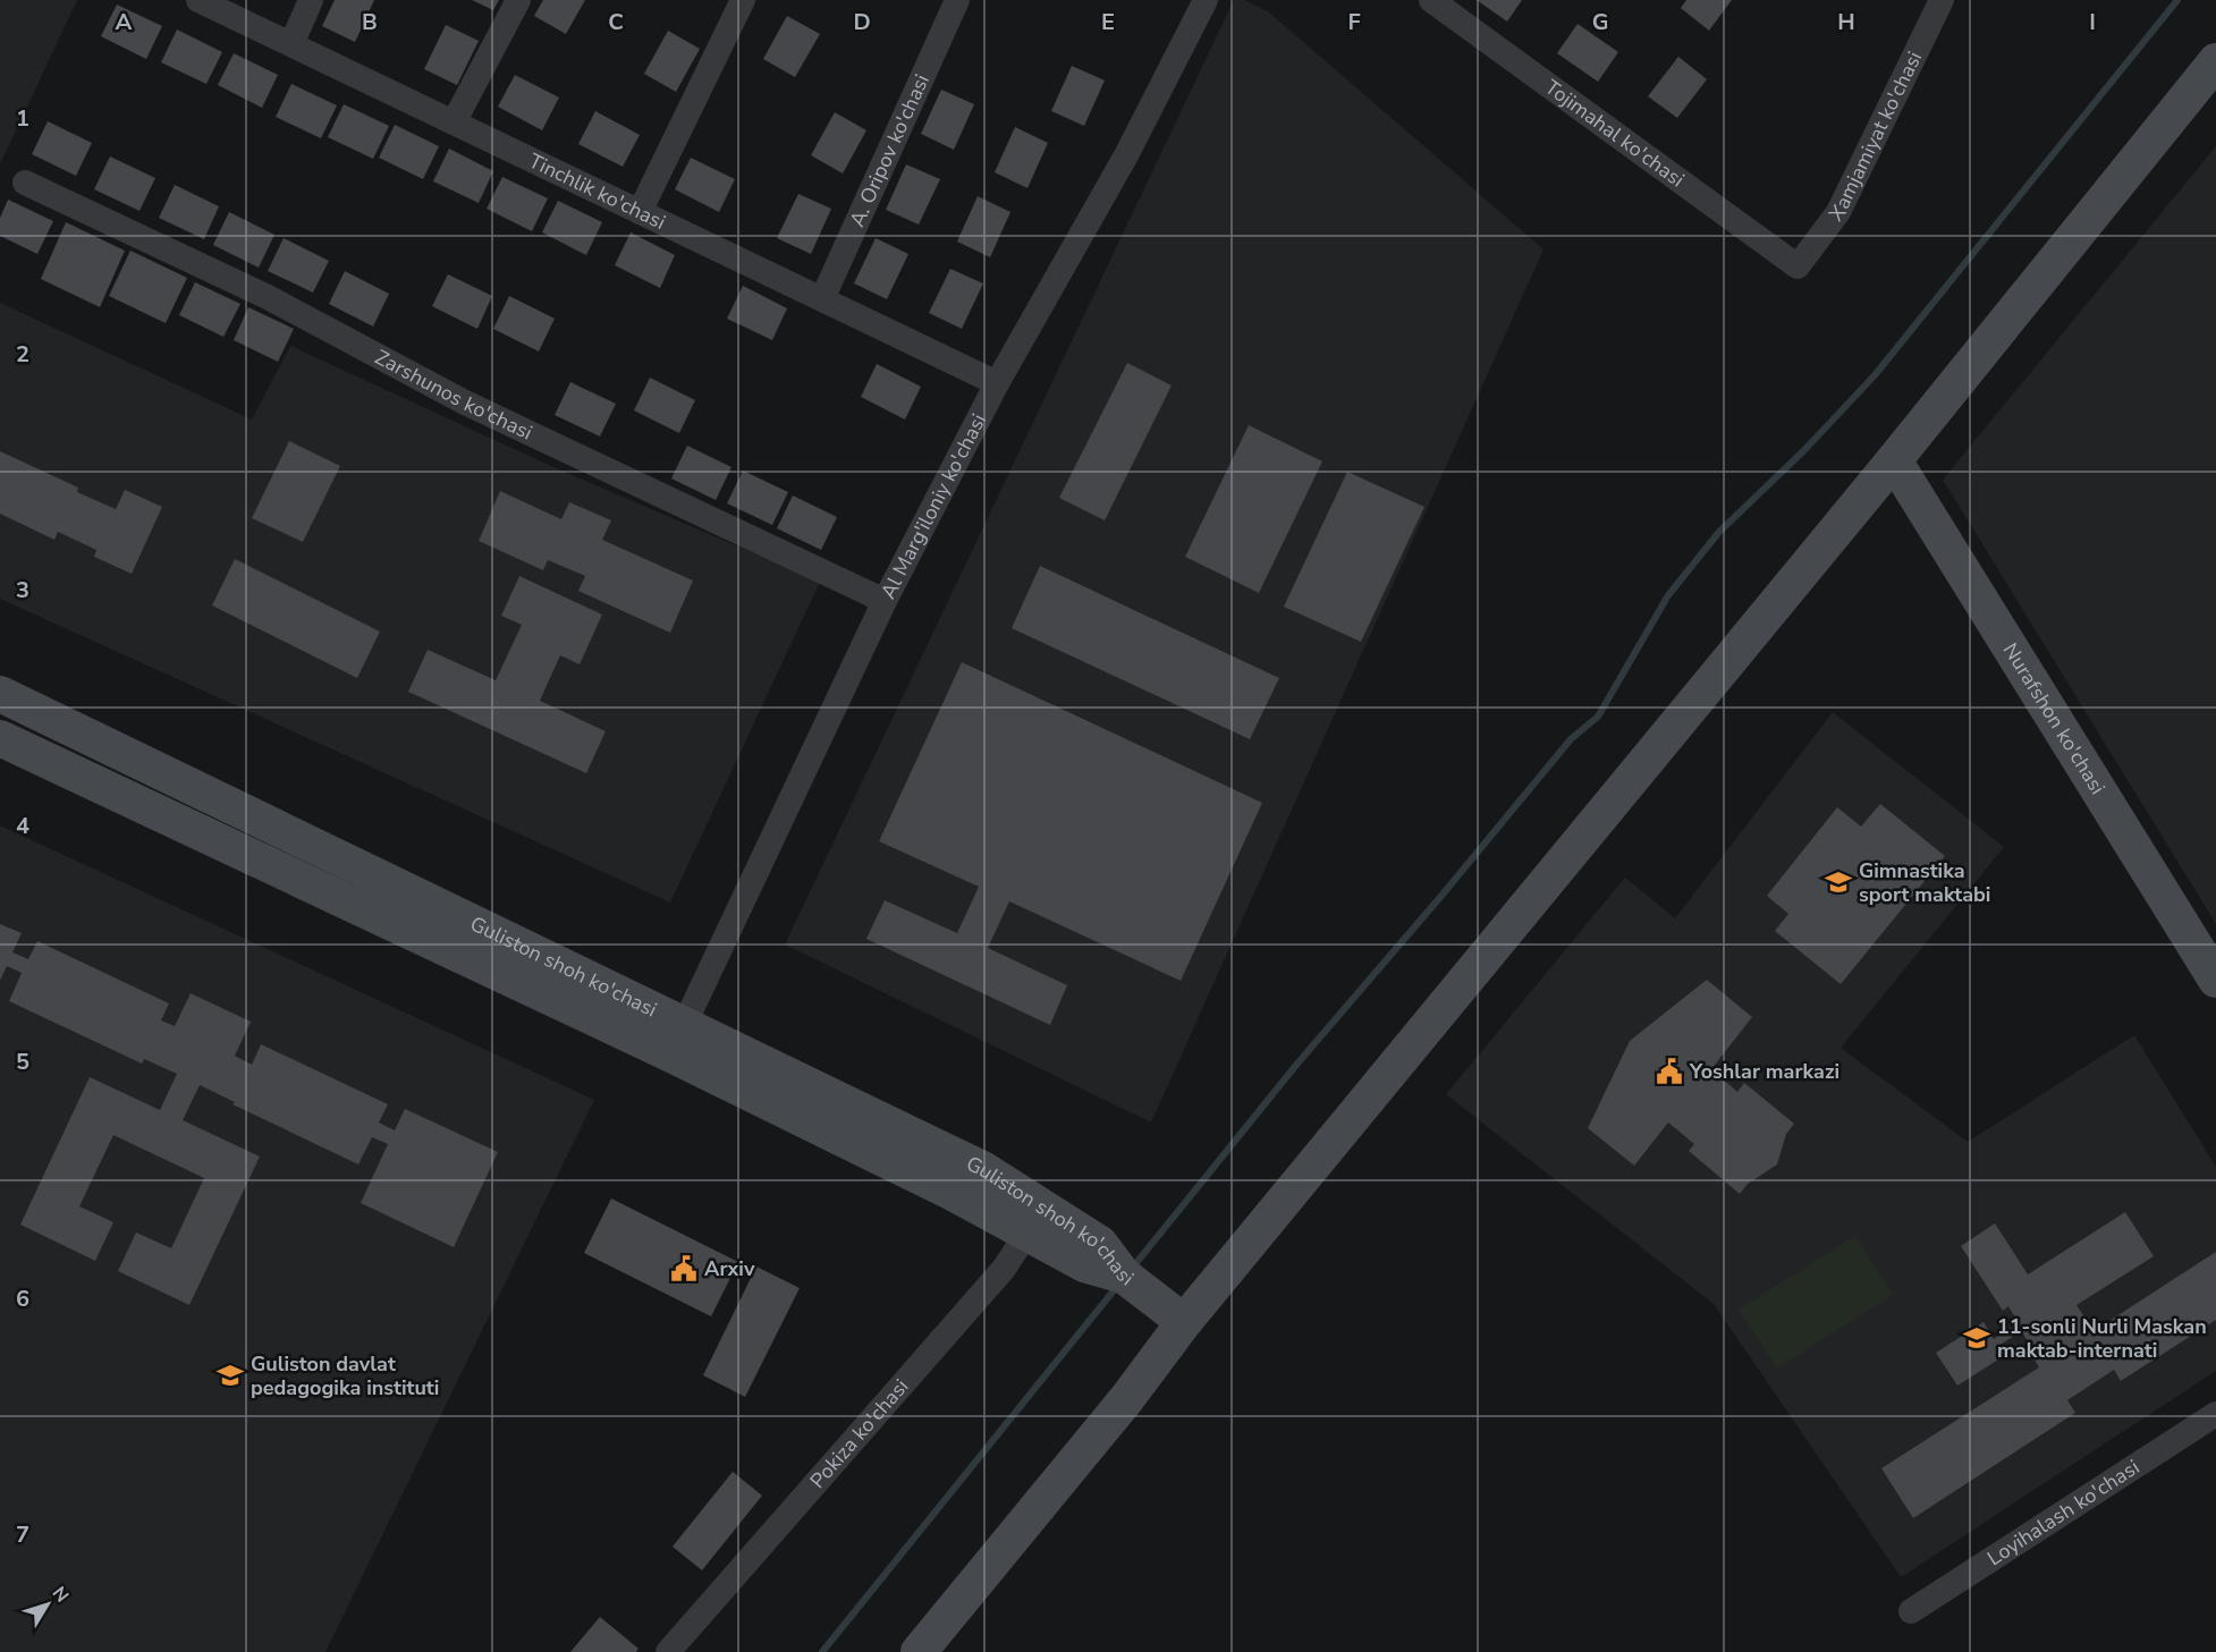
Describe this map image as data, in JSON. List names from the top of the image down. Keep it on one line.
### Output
{"streets":{"main road":["Nurafshon ko'chasi","Guliston shoh ko'chasi"],"street":["Tojimahal ko'chasi","Xamjamiyat ko'chasi","A. Oripov ko'chasi","Tinchlik ko'chasi","Zarshunos ko'chasi","Al Marg'iloniy ko'chasi","Pokiza ko'chasi","Loyihalash ko'chasi"]},"crossings":[["Tojimahal ko'chasi","Xamjamiyat ko'chasi"],["A. Oripov ko'chasi","Tinchlik ko'chasi"],["Tinchlik ko'chasi","Al Marg'iloniy ko'chasi"],["Zarshunos ko'chasi","Al Marg'iloniy ko'chasi"],["Al Marg'iloniy ko'chasi","Guliston shoh ko'chasi"],["Guliston shoh ko'chasi","Pokiza ko'chasi"]],"places":{"school or university":["Gimnastika sport maktabi","11-sonli Nurli Maskan maktab-internati","Guliston davlat pedagogika instituti"],"public building":["Yoshlar markazi","Arxiv"]},"north":"top right","grid":{"columns":["A","B","C","D","E","F","G","H","I"],"rows":["1","2","3","4","5","6","7"]}}
